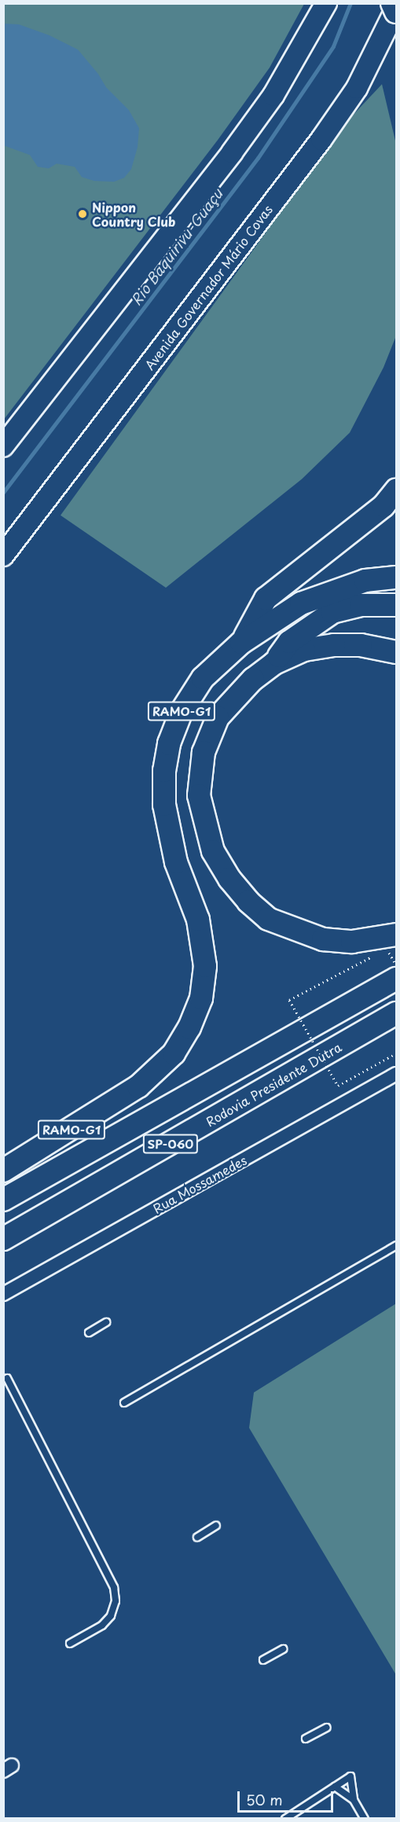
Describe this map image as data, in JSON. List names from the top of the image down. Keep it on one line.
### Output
{"streets":{"highway":["RAMO-G1","Rodovia Presidente Dutra","SP-060"],"main road":["Avenida Governador Mário Covas"],"street":["Rua Mossamedes"]},"water":["Rio Baquirivu-Guaçu"],"places":["Nippon Country Club"],"scale_bar":"50 m"}
